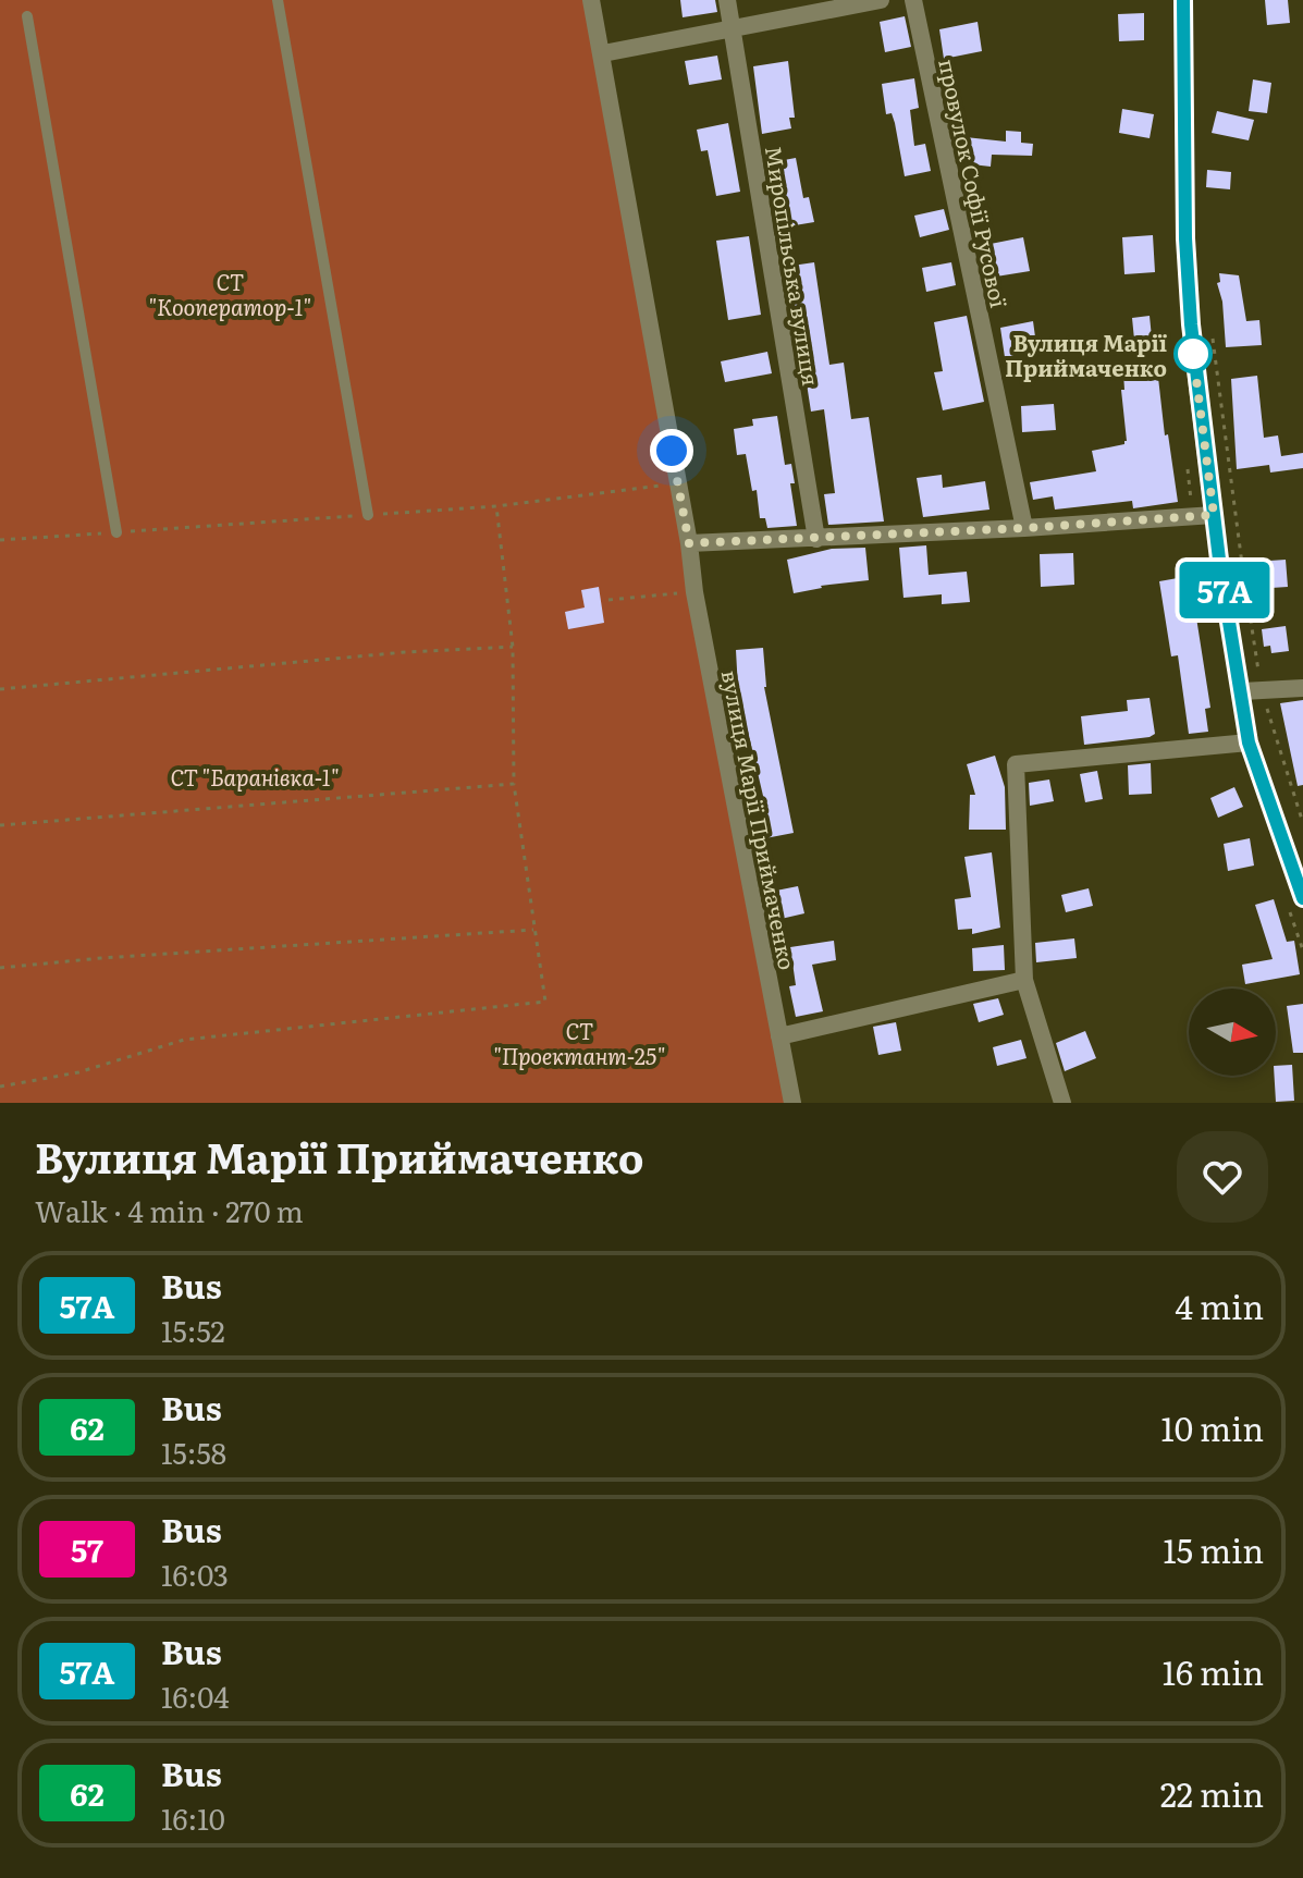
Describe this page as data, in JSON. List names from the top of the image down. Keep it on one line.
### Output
{"streets":{"street":["провулок Софії Русової","Миропільська вулиця","вулиця Марії Приймаченко"]},"parks":["СТ \"Кооператор-1\"","СТ \"Баранівка-1\"","СТ \"Проектант-25\""],"places":["Вулиця Марії Приймаченко"],"lines":["bus line 57А"],"north":"right","page":{"on_map":"57А","heading":["Вулиця Марії Приймаченко","Walk · 4 min · 270 m"],"list":[{"mark":"57А","name":"Bus","note":"15:52","value":"4 min"},{"mark":"62","name":"Bus","note":"15:58","value":"10 min"},{"mark":"57","name":"Bus","note":"16:03","value":"15 min"},{"mark":"57А","name":"Bus","note":"16:04","value":"16 min"},{"mark":"62","name":"Bus","note":"16:10","value":"22 min"}]}}
